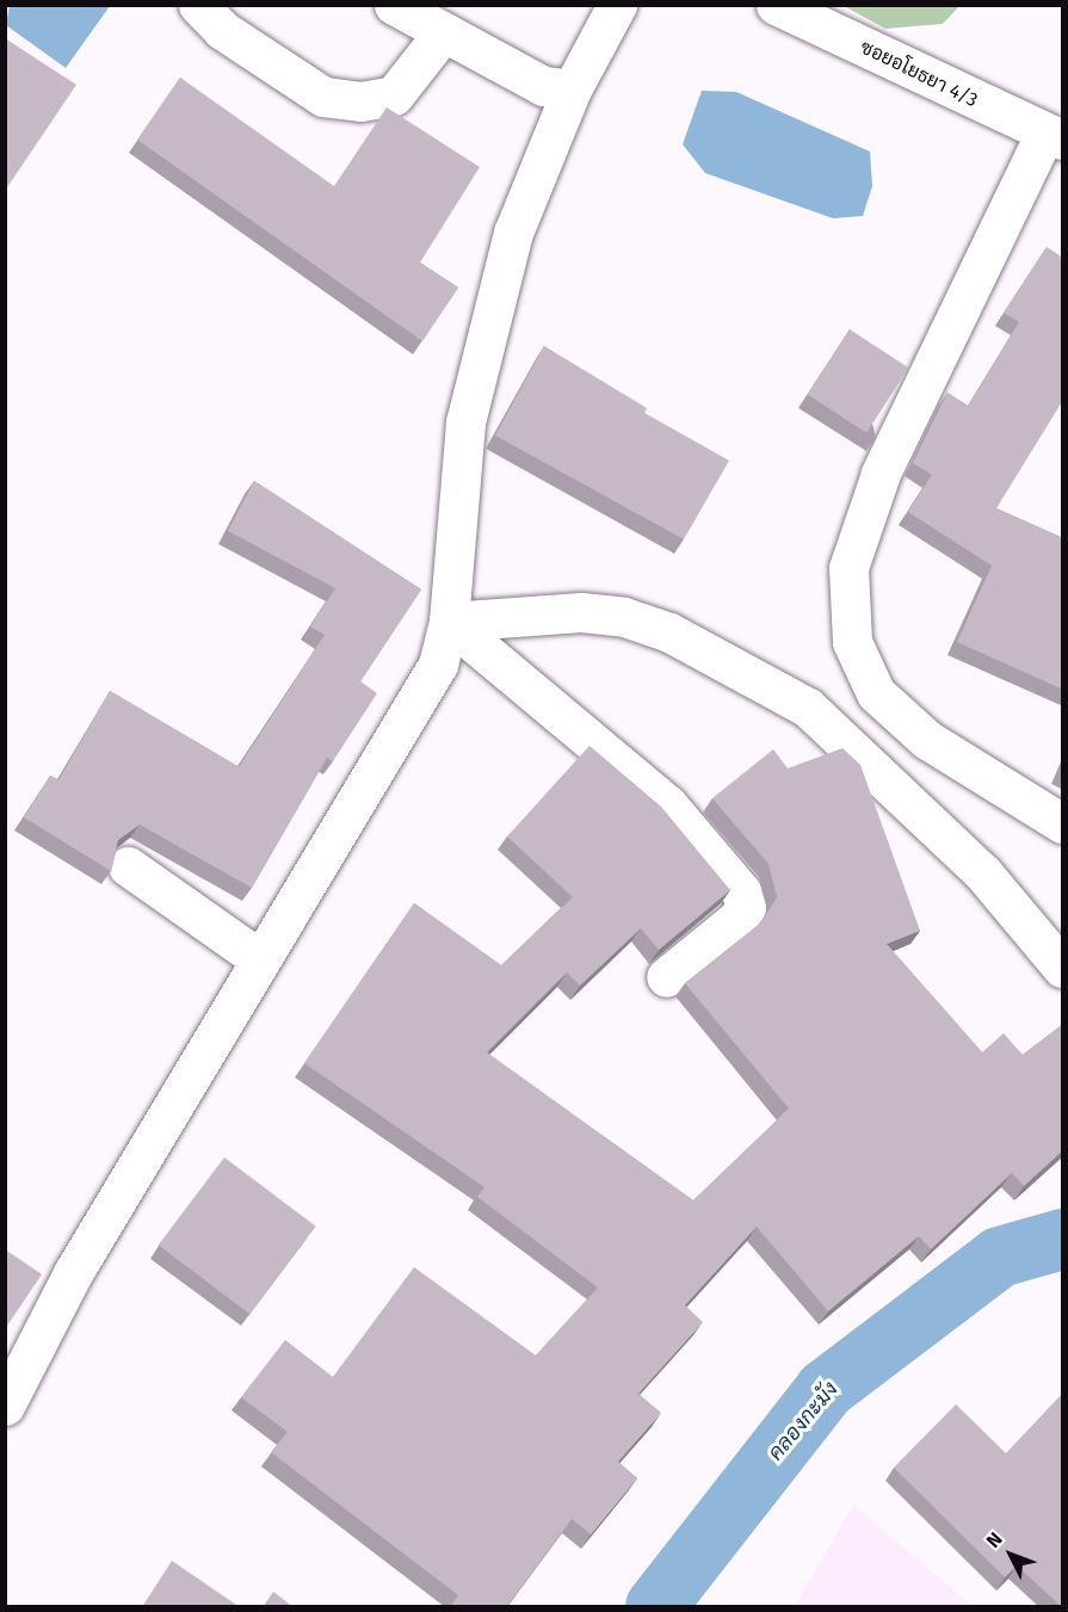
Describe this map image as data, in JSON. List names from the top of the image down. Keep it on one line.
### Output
{"streets":{"street":["ซอยอโยธยา 4/3"]},"water":["คลองกะมัง"],"north":"top left"}
